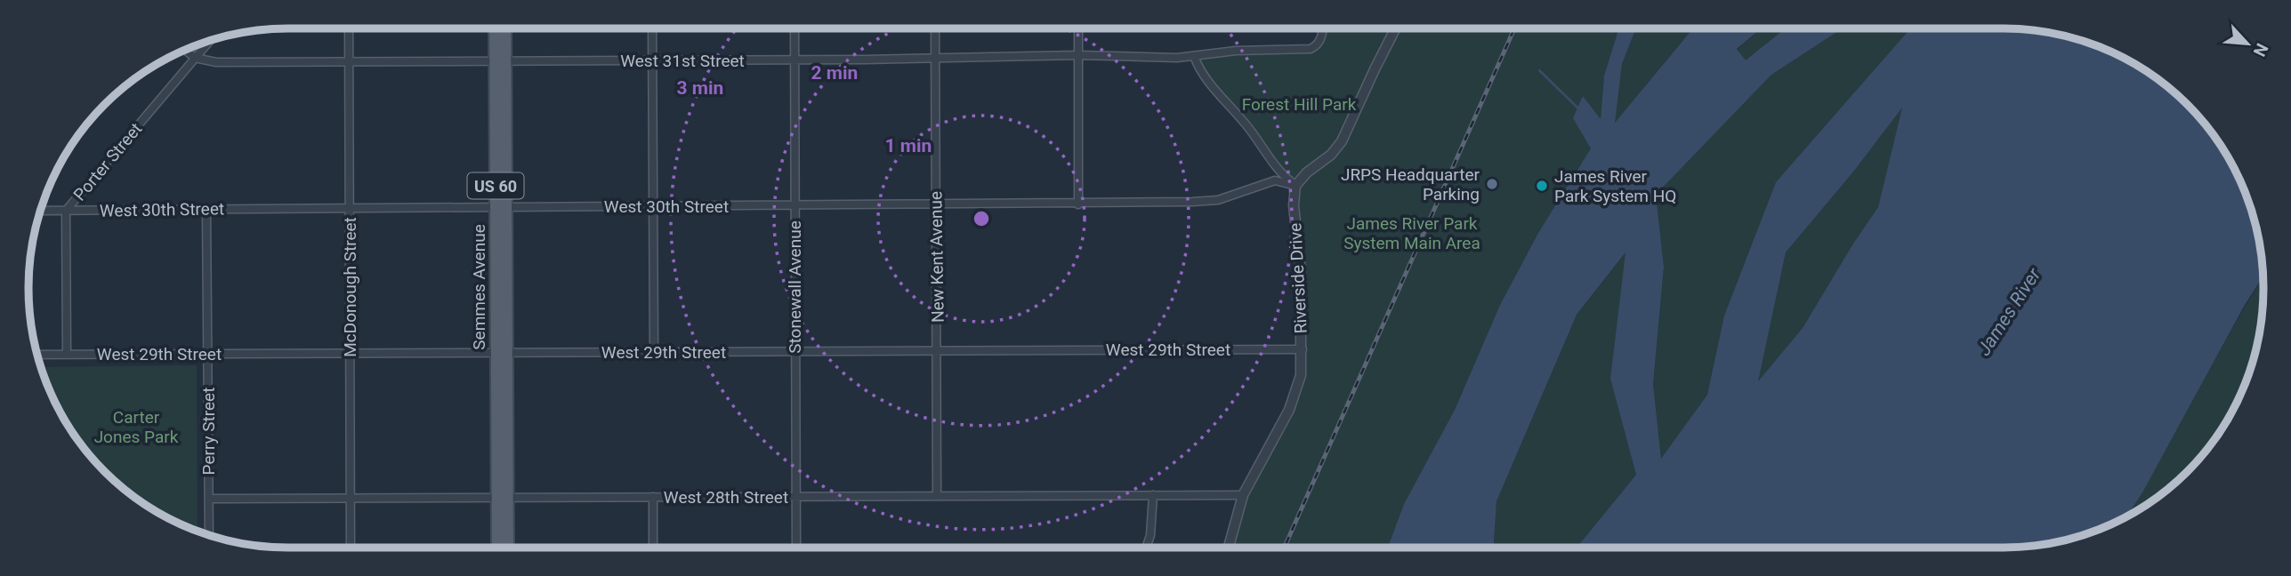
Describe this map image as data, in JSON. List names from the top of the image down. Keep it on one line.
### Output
{"streets":{"main road":["US 60","Semmes Avenue"],"street":["West 31st Street","Porter Street","West 30th Street","New Kent Avenue","Riverside Drive","McDonough Street","Stonewall Avenue","West 29th Street","Perry Street","West 28th Street"]},"crossings":[["West 31st Street","Porter Street"],["West 31st Street","New Kent Avenue"],["West 31st Street","McDonough Street"],["West 31st Street","Semmes Avenue"],["West 31st Street","Stonewall Avenue"],["Porter Street","West 30th Street"],["Porter Street","West 29th Street"],["West 30th Street","New Kent Avenue"],["West 30th Street","Riverside Drive"],["West 30th Street","McDonough Street"],["West 30th Street","Semmes Avenue"],["West 30th Street","Stonewall Avenue"],["West 30th Street","Perry Street"],["New Kent Avenue","West 29th Street"],["New Kent Avenue","West 28th Street"],["Riverside Drive","West 29th Street"],["Riverside Drive","West 28th Street"],["McDonough Street","West 29th Street"],["McDonough Street","West 28th Street"],["Semmes Avenue","West 29th Street"],["Semmes Avenue","West 28th Street"],["Stonewall Avenue","West 29th Street"],["Stonewall Avenue","West 28th Street"],["West 29th Street","Perry Street"],["Perry Street","West 28th Street"]],"water":["James River"],"parks":["Forest Hill Park","James River Park System Main Area","Carter Jones Park"],"places":["JRPS Headquarter Parking","James River Park System HQ"],"north":"bottom right","rings":["2 min","3 min","1 min"]}
